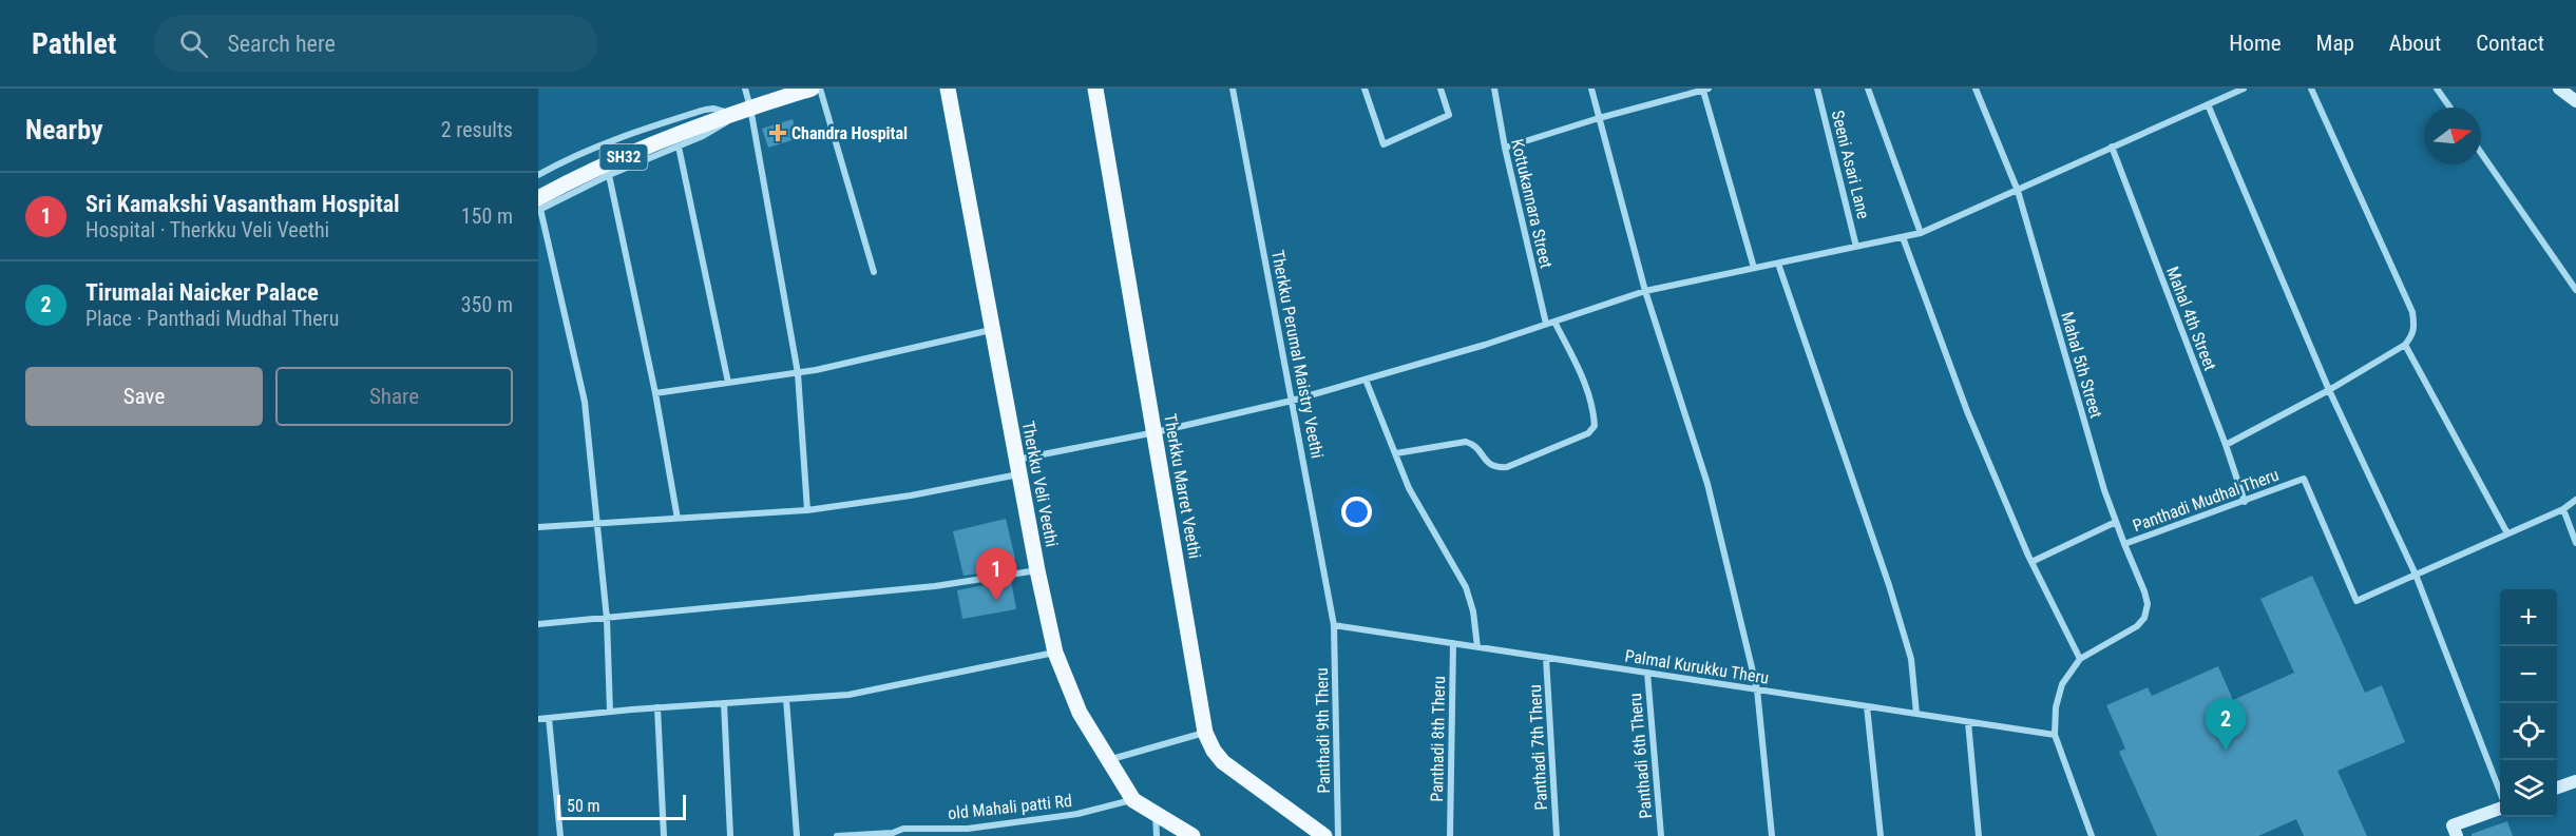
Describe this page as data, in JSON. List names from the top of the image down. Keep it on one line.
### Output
{"streets":{"main road":["SH32","Therkku Veli Veethi","Therkku Marret Veethi"],"street":["Seeni Asari Lane","Kottukannara Street","Mahal 4th Street","Therkku Perumal Maistry Veethi","Mahal 5th Street","Panthadi Mudhal Theru","Palmal Kurukku Theru","Panthadi 9th Theru","Panthadi 8th Theru","Panthadi 7th Theru","Panthadi 6th Theru","old Mahali patti Rd"]},"crossings":[["Mahal 4th Street","Panthadi Mudhal Theru"],["Therkku Perumal Maistry Veethi","Palmal Kurukku Theru"],["Therkku Perumal Maistry Veethi","Panthadi 9th Theru"],["Mahal 5th Street","Panthadi Mudhal Theru"],["Therkku Veli Veethi","old Mahali patti Rd"],["Panthadi Mudhal Theru","Palmal Kurukku Theru"],["Palmal Kurukku Theru","Panthadi 9th Theru"],["Palmal Kurukku Theru","Panthadi 8th Theru"],["Palmal Kurukku Theru","Panthadi 7th Theru"],["Palmal Kurukku Theru","Panthadi 6th Theru"]],"places":{"health":["Chandra Hospital"]},"scale_bar":"50 m","north":"right","page":{"header":"Pathlet","search":"Search here","nav":["Home","Map","About","Contact"],"heading":["Nearby","2 results"],"list":[{"mark":"1","name":"Sri Kamakshi Vasantham Hospital","note":"Hospital · Therkku Veli Veethi","value":"150 m"},{"mark":"2","name":"Tirumalai Naicker Palace","note":"Place · Panthadi Mudhal Theru","value":"350 m"}],"buttons":["Save","Share"],"pins":["1","2"],"map_buttons":["+","−"],"scale":"50 m"}}
